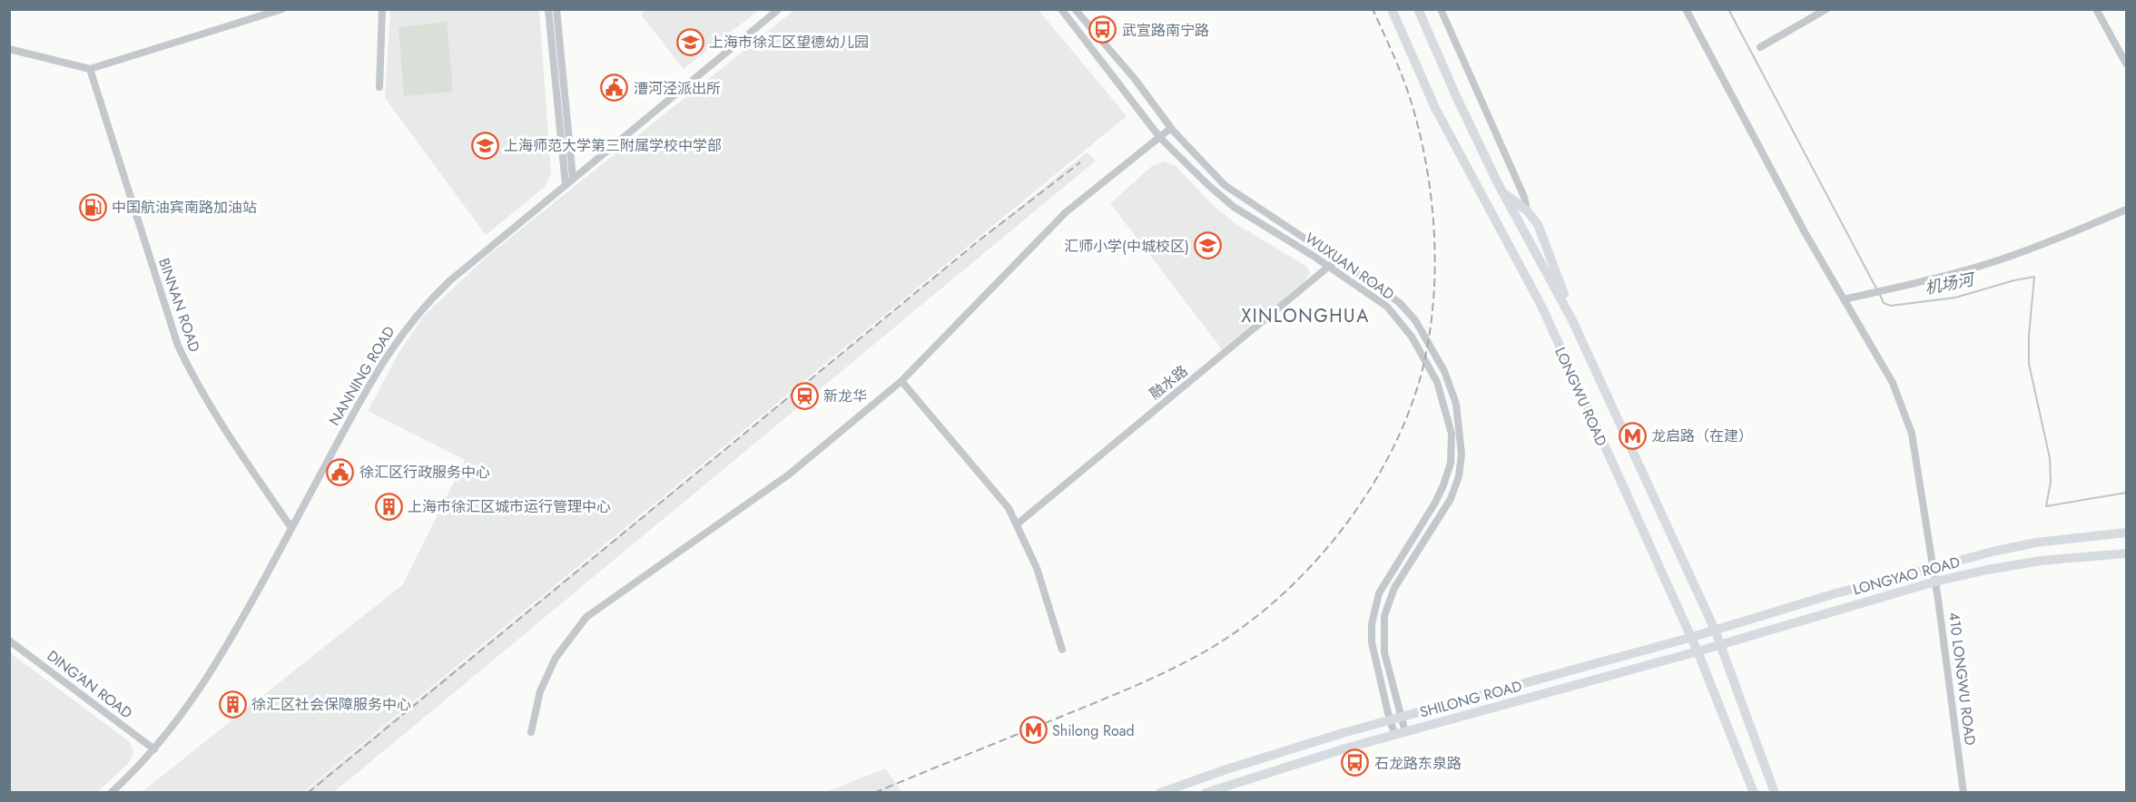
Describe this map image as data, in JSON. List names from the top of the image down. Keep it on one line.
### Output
{"streets":{"main road":["LONGWU ROAD","LONGYAO ROAD","SHILONG ROAD"],"street":["WUXUAN ROAD","BINNAN ROAD","NANNING ROAD","融水路","410 LONGWU ROAD","DING'AN ROAD"]},"crossings":[["WUXUAN ROAD","融水路"],["WUXUAN ROAD","SHILONG ROAD"],["BINNAN ROAD","NANNING ROAD"],["NANNING ROAD","DING'AN ROAD"],["LONGWU ROAD","LONGYAO ROAD"],["LONGWU ROAD","SHILONG ROAD"],["LONGYAO ROAD","410 LONGWU ROAD"],["LONGYAO ROAD","SHILONG ROAD"]],"districts":["XINLONGHUA"],"water":["机场河"],"places":{"bus stop":["武宣路南宁路","石龙路东泉路"],"school or university":["上海市徐汇区望德幼儿园","上海师范大学第三附属学校中学部","汇师小学(中城校区)"],"public building":["漕河泾派出所","徐汇区行政服务中心"],"fuel station":["中国航油宾南路加油站"],"station":["新龙华"],"metro station":["龙启路（在建）","Shilong Road"],"building":["上海市徐汇区城市运行管理中心","徐汇区社会保障服务中心"]}}
